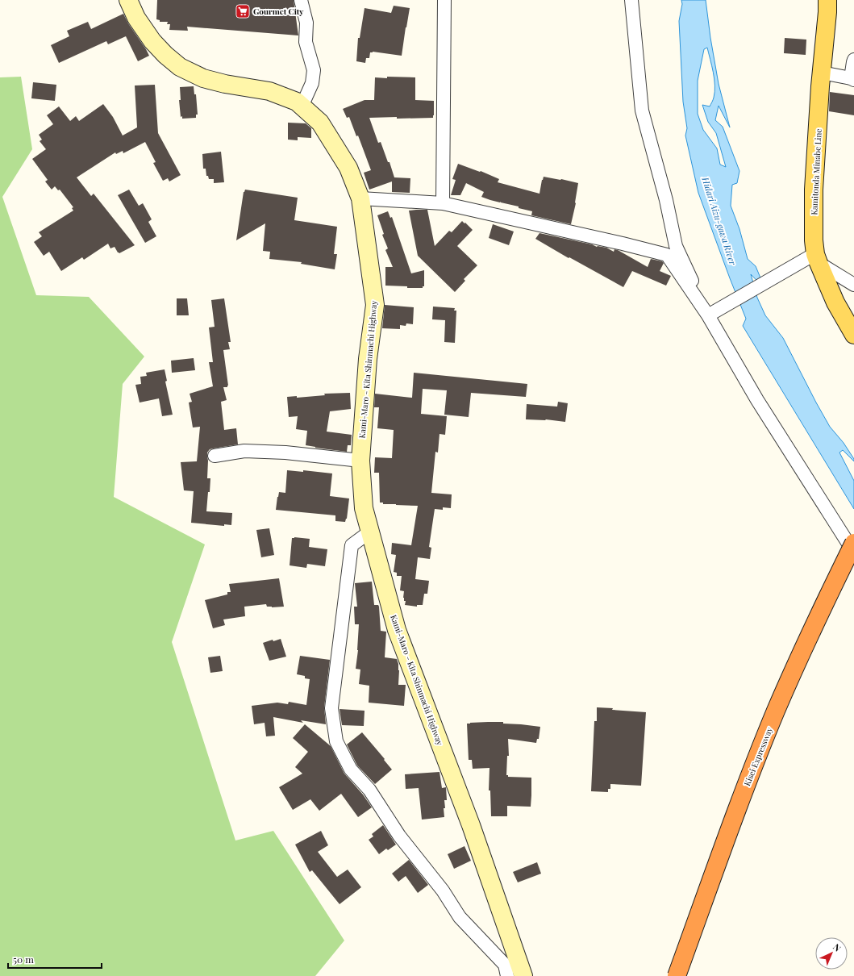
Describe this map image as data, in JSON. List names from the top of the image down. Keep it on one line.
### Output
{"streets":{"highway":["Kisei Expressway"],"main road":["Kamitonda Minabe Line","Kami-Maro - Kita Shinmachi Highway"]},"water":["Hidari Aizu-gawa River"],"places":{"supermarket":["Gourmet City"]},"scale_bar":"50 m","north":"top right"}
